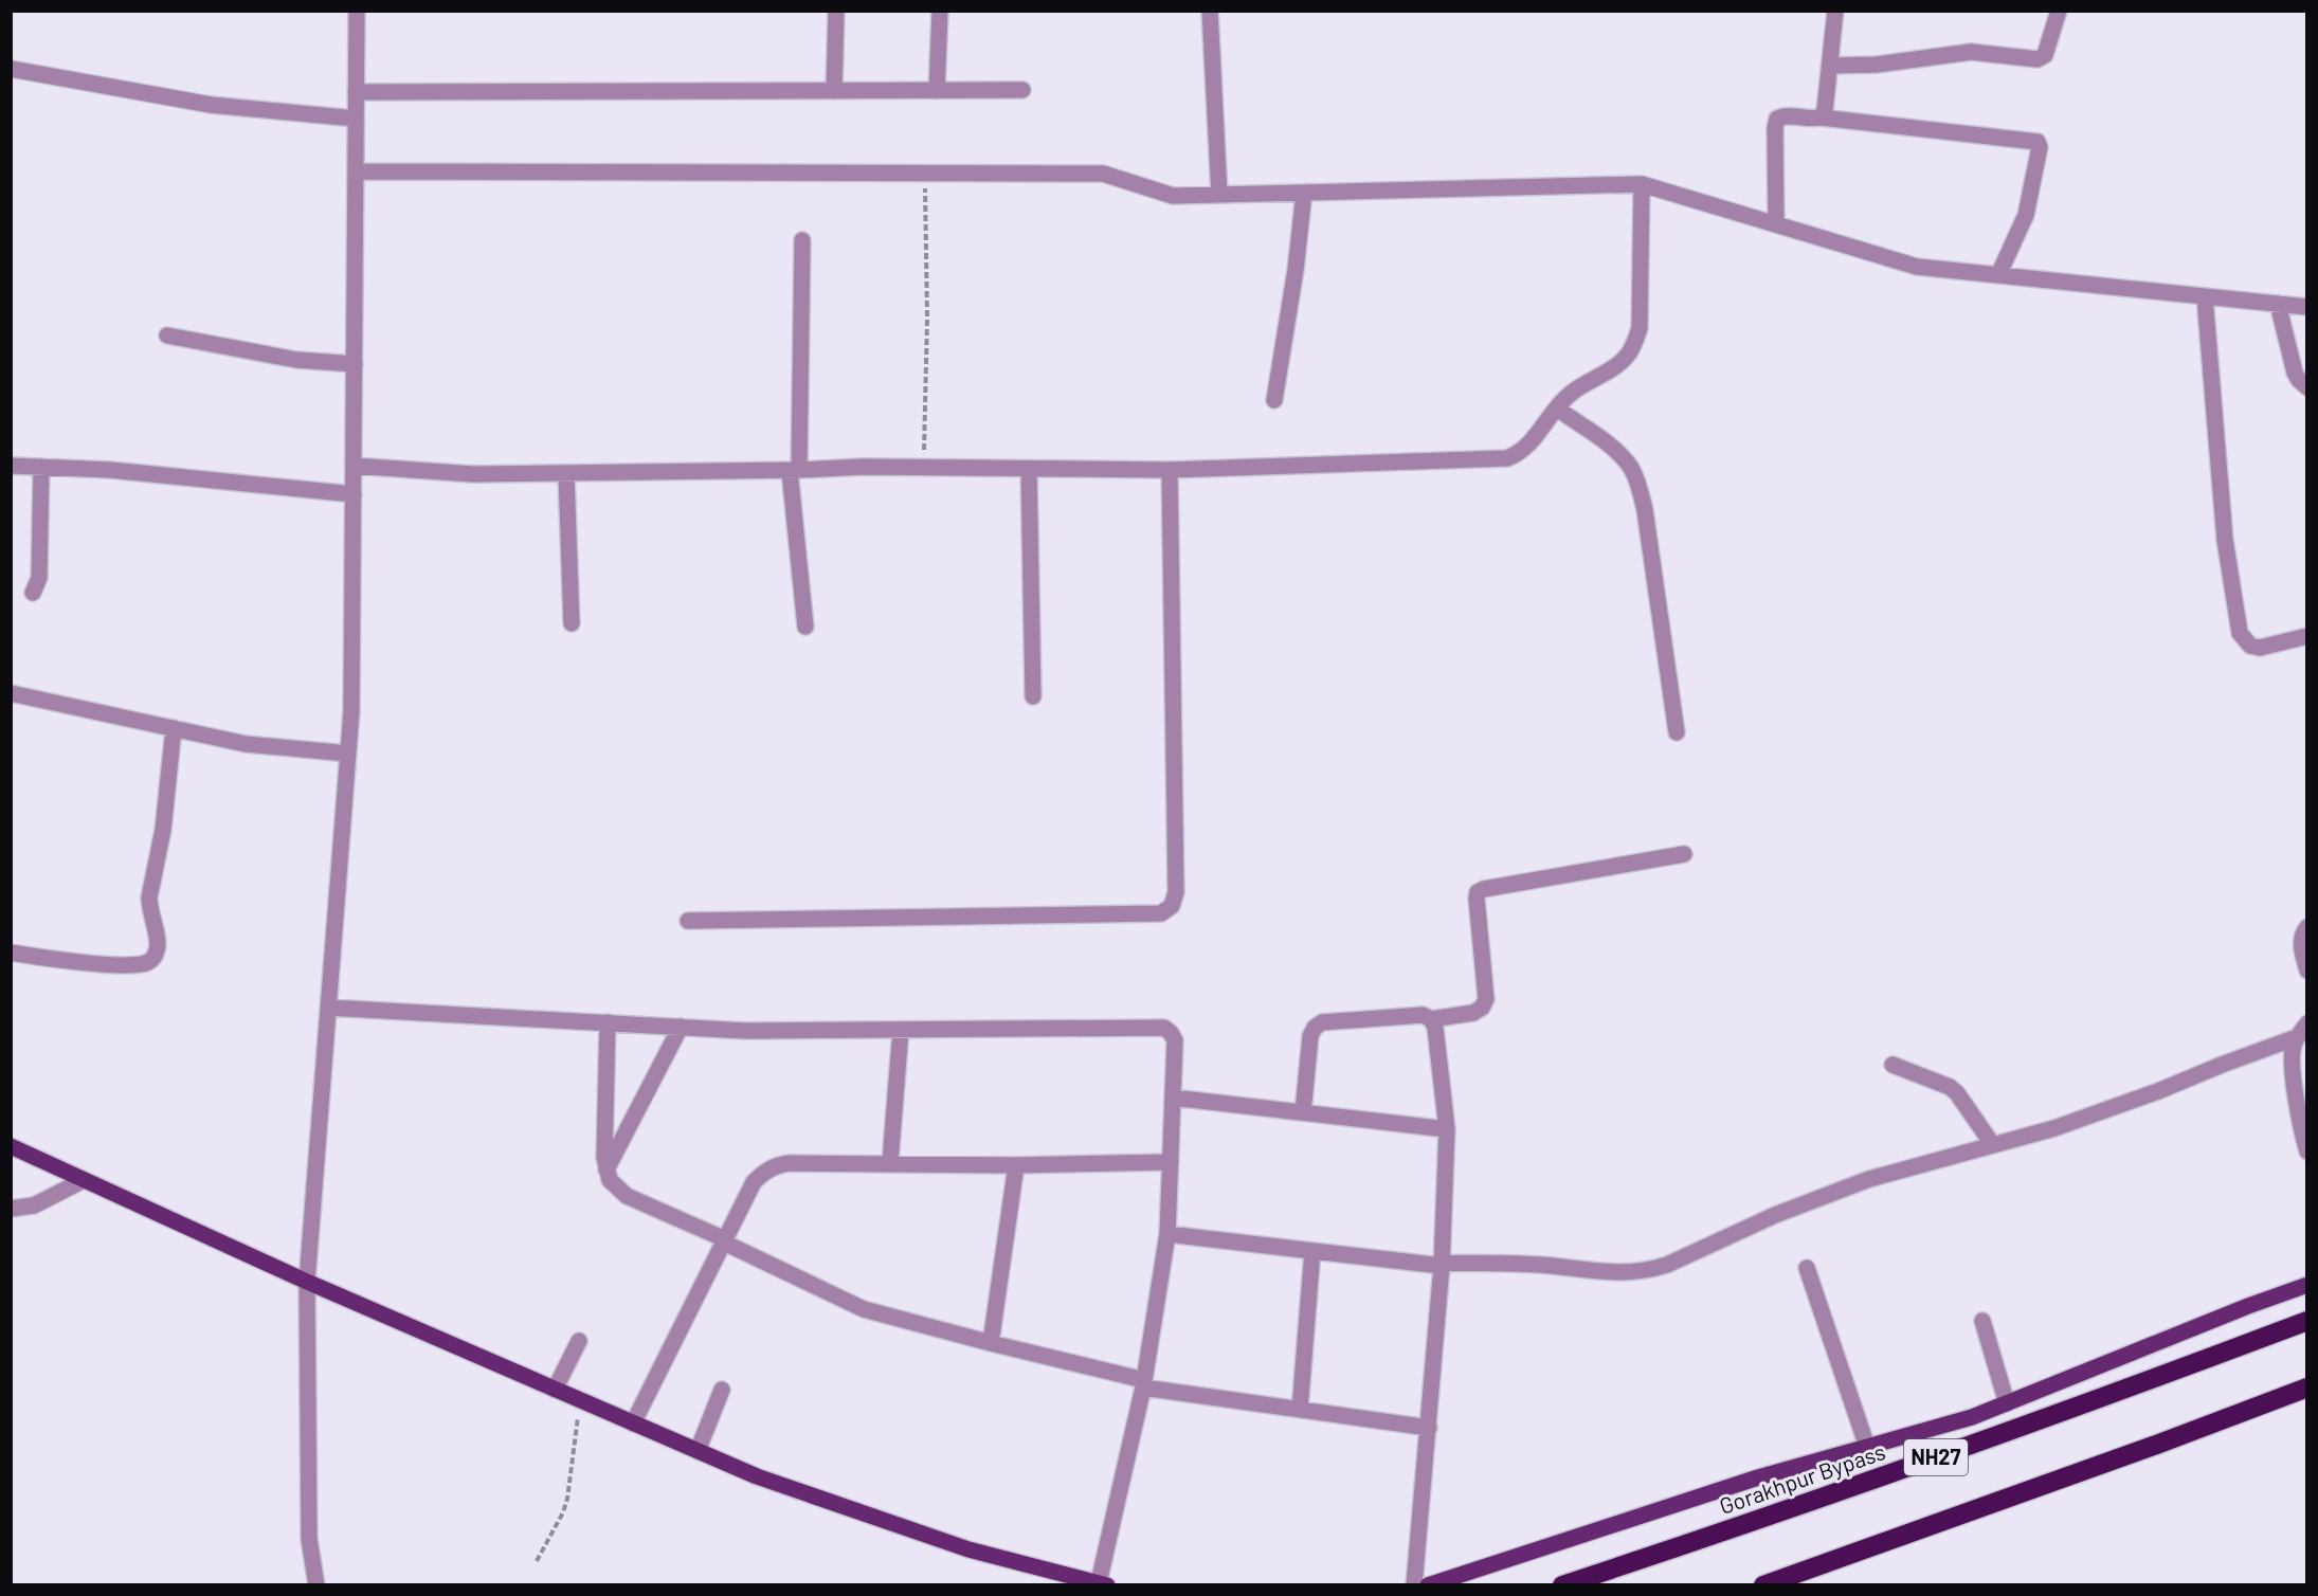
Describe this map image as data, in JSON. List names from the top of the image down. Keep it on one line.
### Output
{"streets":{"highway":["NH27","Gorakhpur Bypass"]}}
